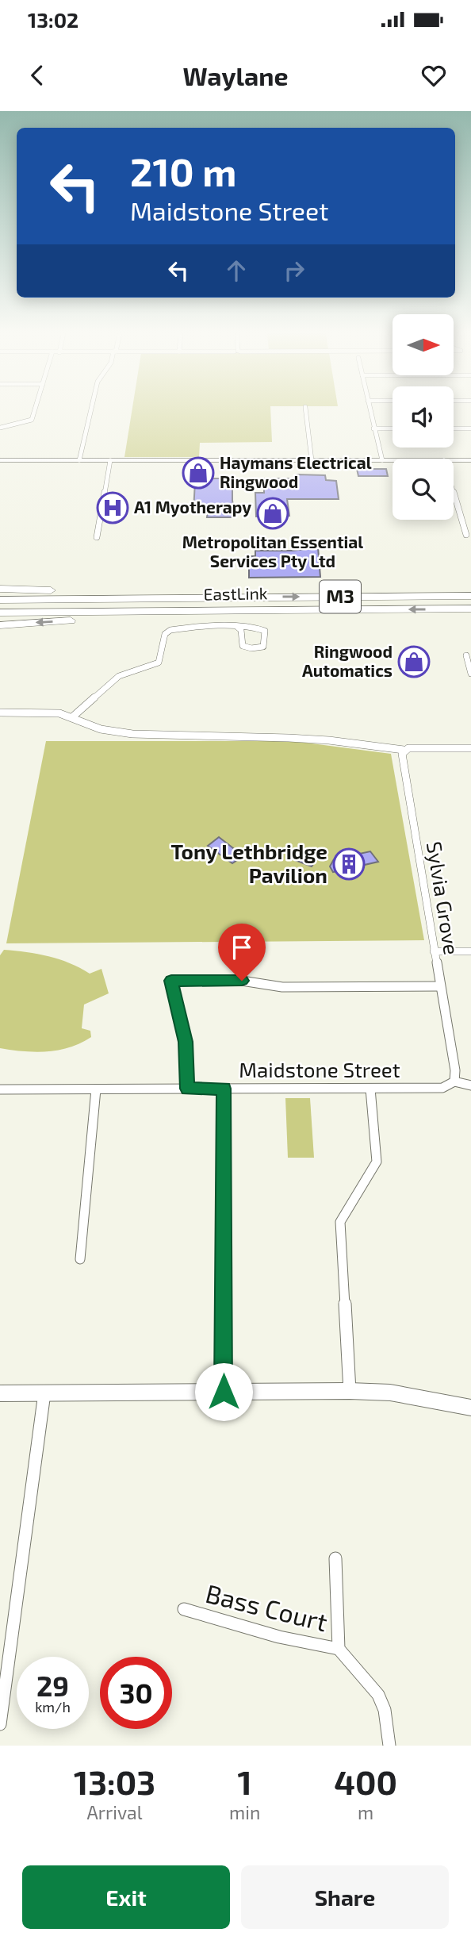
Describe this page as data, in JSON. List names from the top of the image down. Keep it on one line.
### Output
{"streets":{"highway":["EastLink","M3"],"street":["Sylvia Grove","Maidstone Street","Bass Court"]},"crossings":[["Sylvia Grove","Maidstone Street"]],"places":{"shop":["Haymans Electrical Ringwood","Metropolitan Essential Services Pty Ltd","Ringwood Automatics"],"hospital":["A1 Myotherapy"],"building":["Tony Lethbridge Pavilion"]},"north":"right","page":{"status":"13:02","header":"Waylane","turn":["210 m","Maidstone Street"],"speed":"29 km/h","limit":"30","eta":["13:03","Arrival","1","min","400","m"],"buttons":["Exit","Share"]}}
